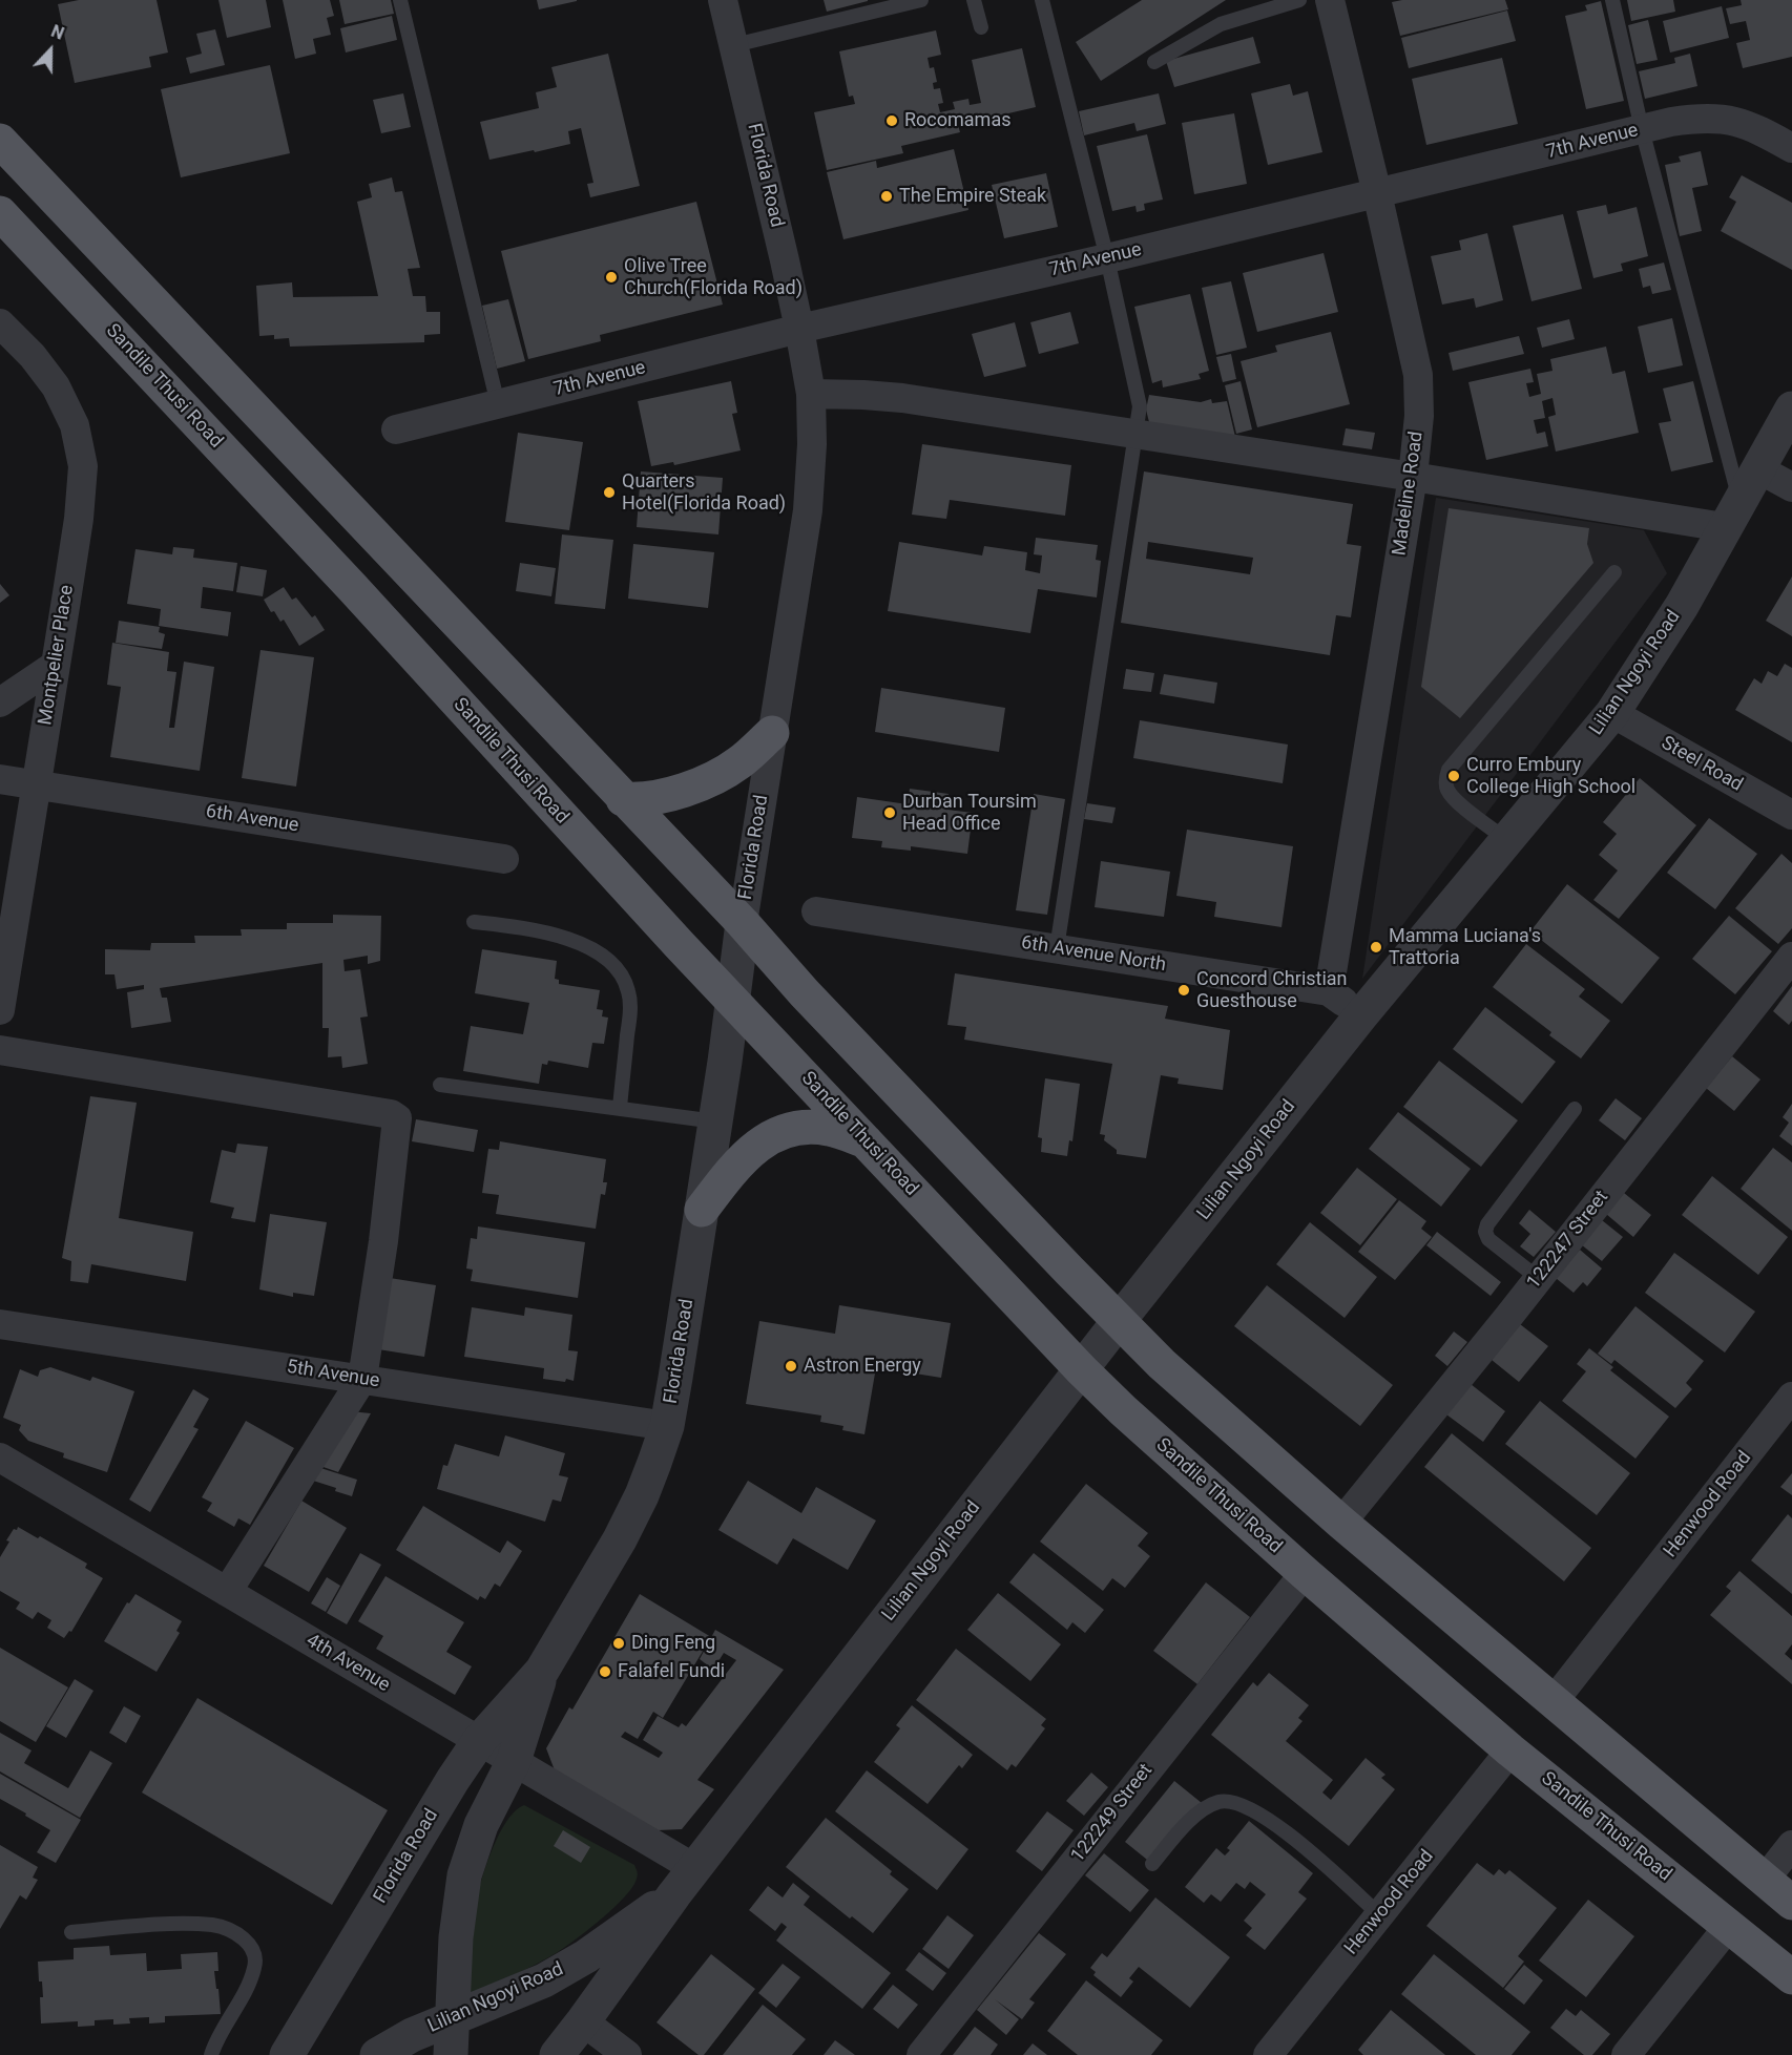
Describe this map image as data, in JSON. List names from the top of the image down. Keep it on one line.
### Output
{"streets":{"main road":["Sandile Thusi Road"],"street":["7th Avenue","Florida Road","Madeline Road","Montpelier Place","Lilian Ngoyi Road","Steel Road","6th Avenue","6th Avenue North","122247 Street","5th Avenue","Henwood Road","4th Avenue","122249 Street"]},"crossings":[["7th Avenue","Florida Road"],["7th Avenue","Madeline Road"],["Florida Road","Sandile Thusi Road"],["Florida Road","Lilian Ngoyi Road"],["Florida Road","5th Avenue"],["Florida Road","4th Avenue"],["Sandile Thusi Road","Lilian Ngoyi Road"],["Sandile Thusi Road","Henwood Road"],["Sandile Thusi Road","122249 Street"],["Madeline Road","6th Avenue North"],["Montpelier Place","6th Avenue"],["Lilian Ngoyi Road","Steel Road"],["Lilian Ngoyi Road","6th Avenue North"],["Lilian Ngoyi Road","4th Avenue"]],"places":["Rocomamas","The Empire Steak","Olive Tree Church(Florida Road)","Quarters Hotel(Florida Road)","Curro Embury College High School","Durban Toursim Head Office","Mamma Luciana's Trattoria","Concord Christian Guesthouse","Astron Energy","Ding Feng","Falafel Fundi"],"north":"top"}
